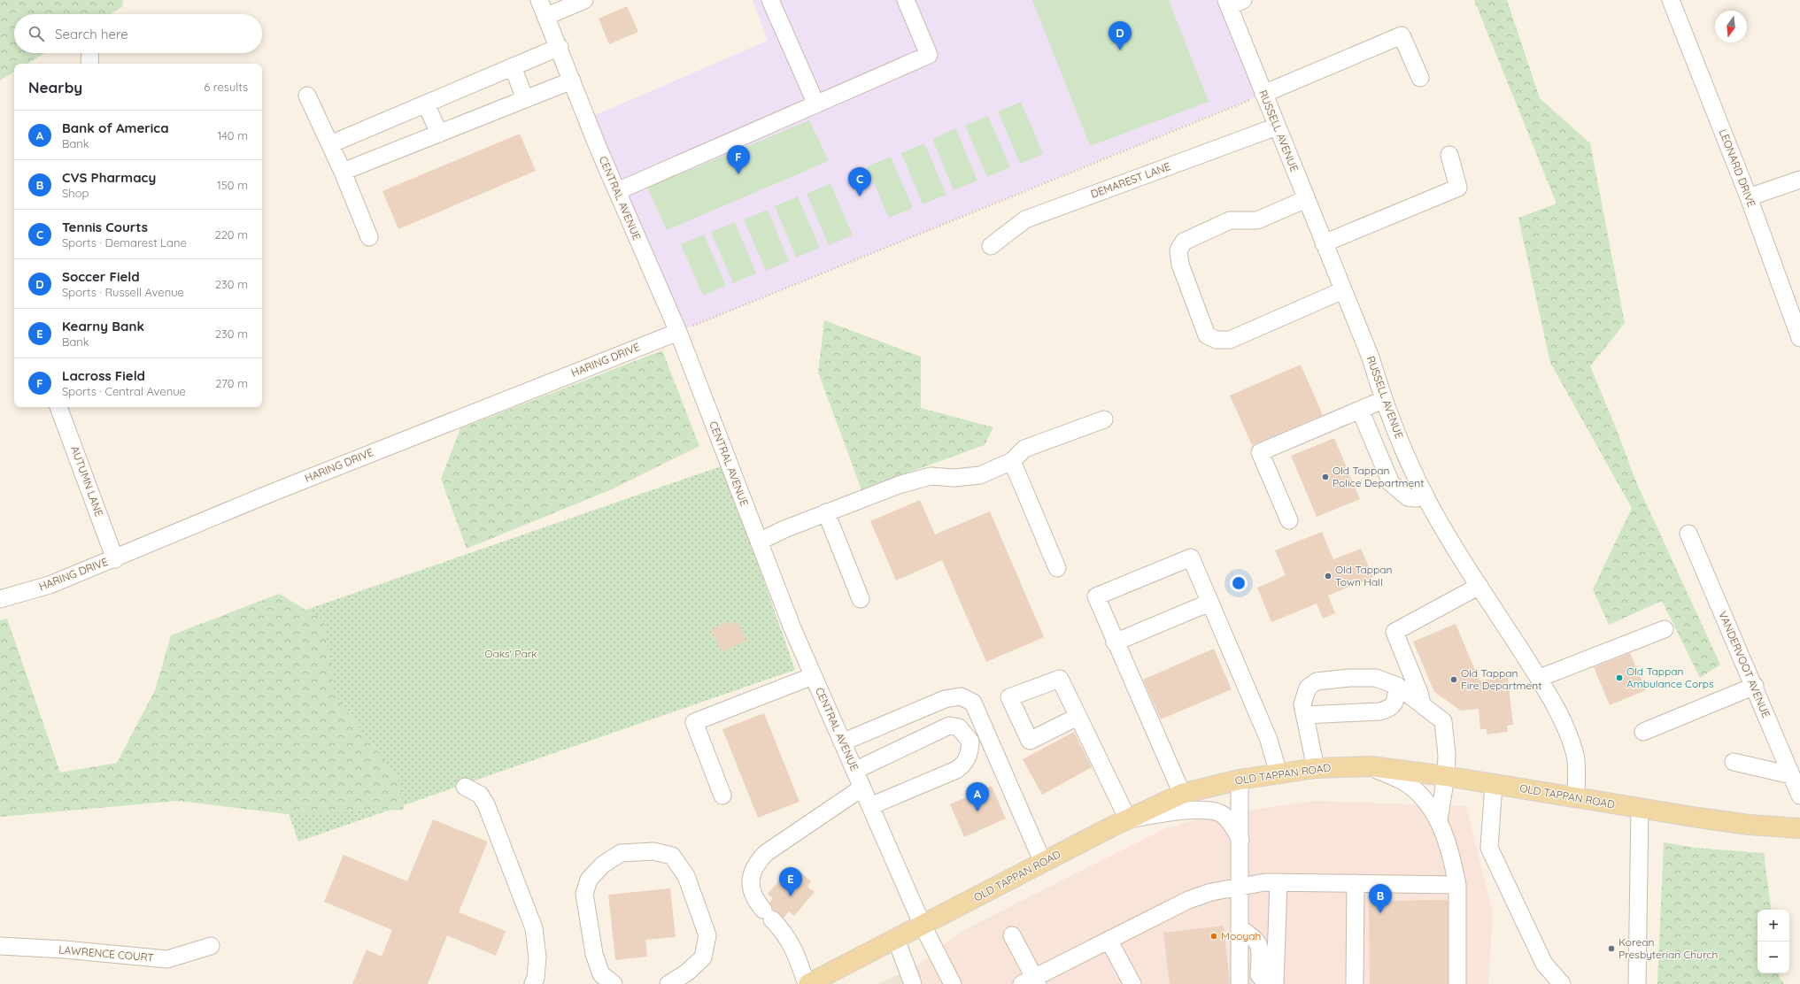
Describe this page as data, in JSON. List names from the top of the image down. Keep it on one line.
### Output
{"streets":{"main road":["OLD TAPPAN ROAD"],"street":["RUSSELL AVENUE","LEONARD DRIVE","DEMAREST LANE","CENTRAL AVENUE","HARING DRIVE","AUTUMN LANE","VANDERVOOT AVENUE","LAWRENCE COURT"]},"crossings":[["RUSSELL AVENUE","DEMAREST LANE"],["RUSSELL AVENUE","OLD TAPPAN ROAD"],["CENTRAL AVENUE","HARING DRIVE"],["CENTRAL AVENUE","OLD TAPPAN ROAD"],["HARING DRIVE","AUTUMN LANE"]],"parks":["Oaks' Park"],"places":["Old Tappan Police Department","Old Tappan Town Hall","Old Tappan Ambulance Corps","Old Tappan Fire Department","Mooyah","Korean Presbyterian Church"],"north":"bottom","page":{"search":"Search here","pins":["D","F","C","A","E","B"],"heading":["Nearby","6 results"],"list":[{"mark":"A","name":"Bank of America","note":"Bank","value":"140 m"},{"mark":"B","name":"CVS Pharmacy","note":"Shop","value":"150 m"},{"mark":"C","name":"Tennis Courts","note":"Sports · Demarest Lane","value":"220 m"},{"mark":"D","name":"Soccer Field","note":"Sports · Russell Avenue","value":"230 m"},{"mark":"E","name":"Kearny Bank","note":"Bank","value":"230 m"},{"mark":"F","name":"Lacross Field","note":"Sports · Central Avenue","value":"270 m"}],"map_buttons":["+","−"]}}
